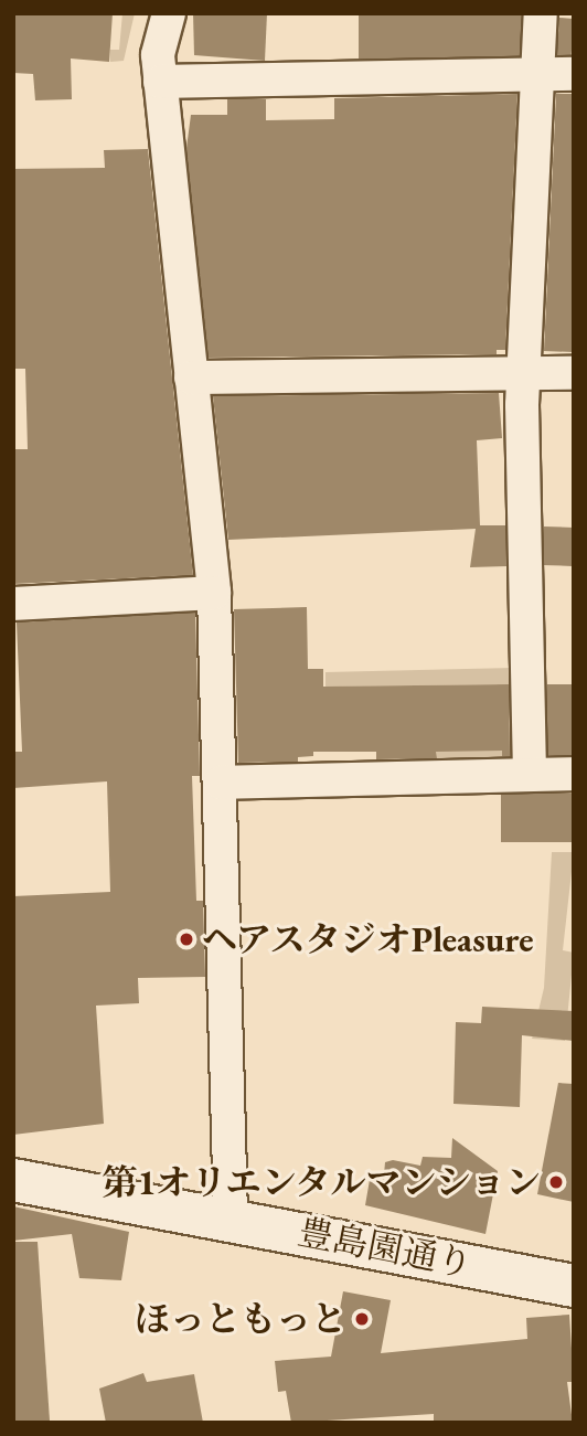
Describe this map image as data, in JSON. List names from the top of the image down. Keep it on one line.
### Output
{"streets":{"street":["豊島園通り"]},"places":["ヘアスタジオPleasure","第1オリエンタルマンション","ほっともっと"]}
